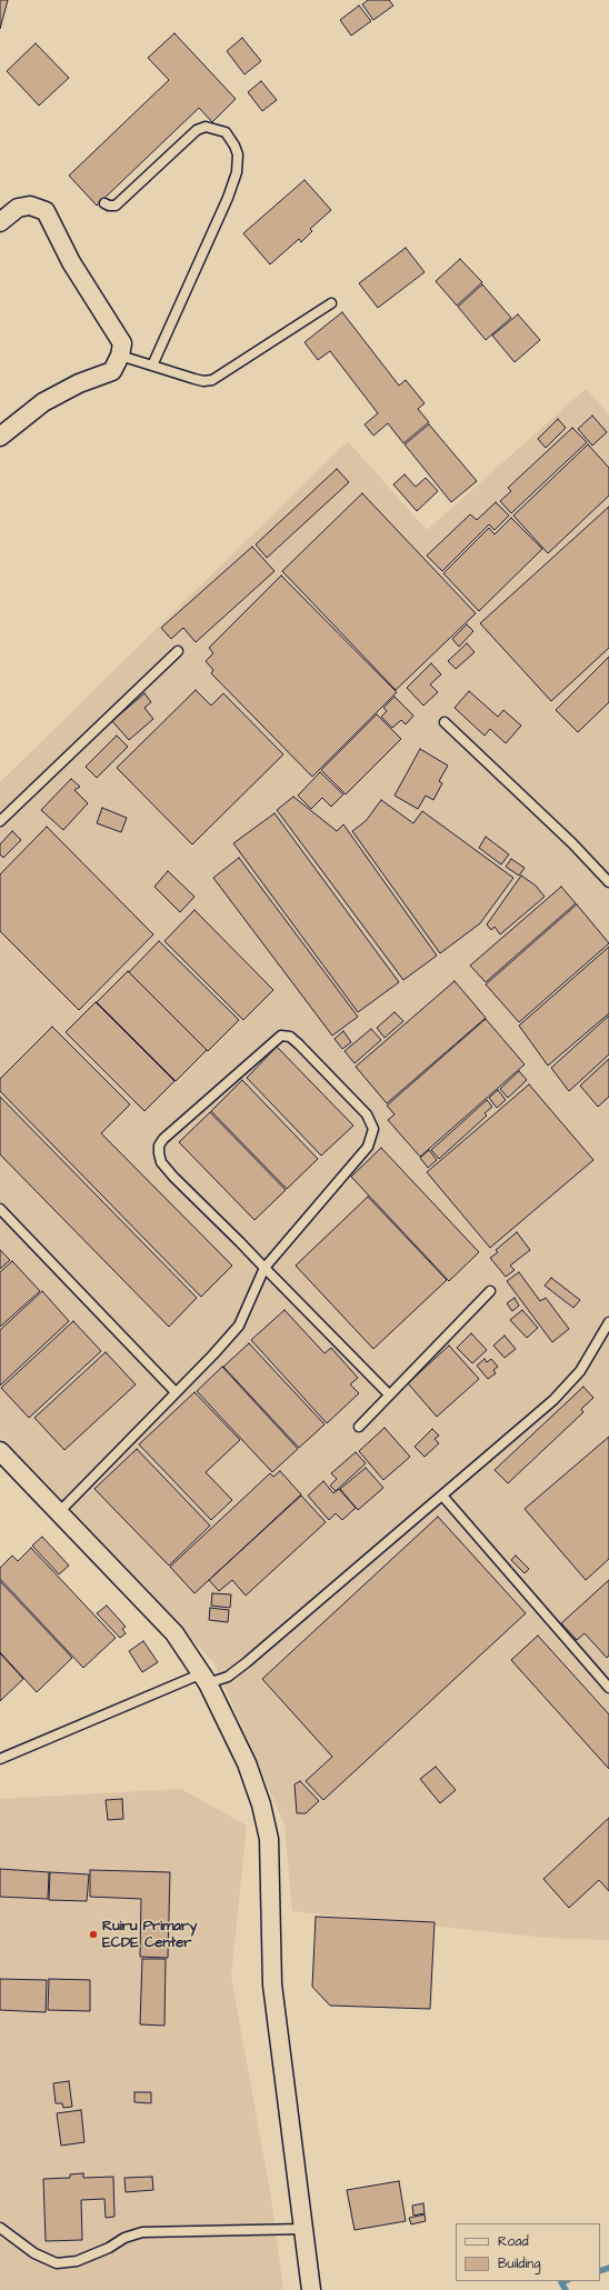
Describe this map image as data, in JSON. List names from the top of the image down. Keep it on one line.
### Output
{"places":["Ruiru Primary ECDE Center"],"legend":["Road","Building"]}
